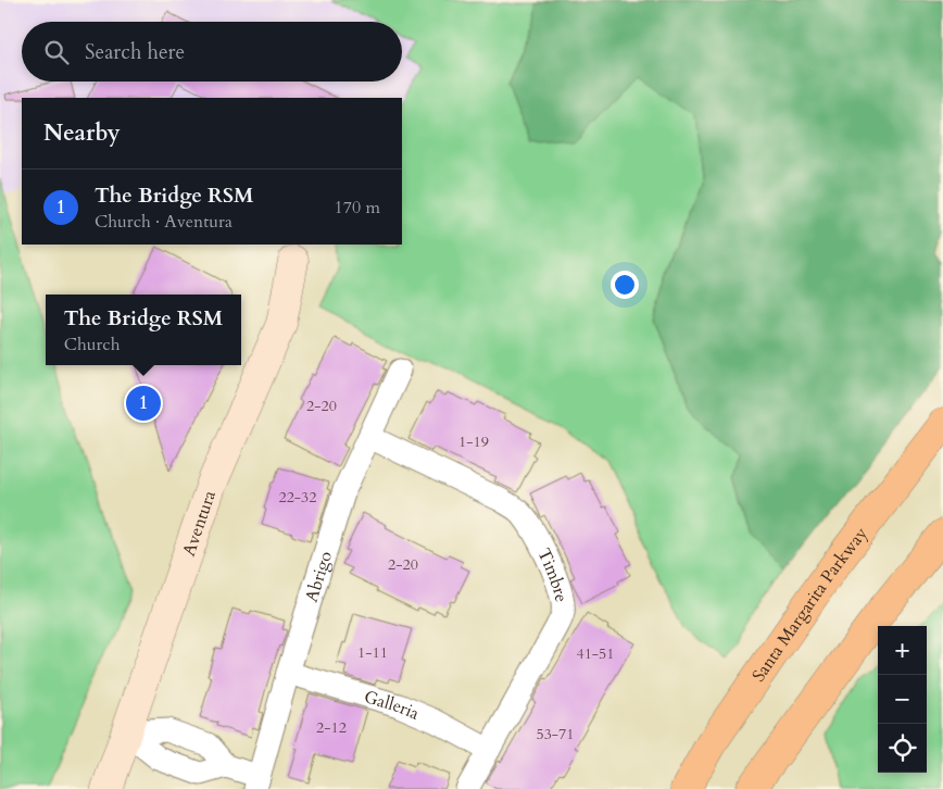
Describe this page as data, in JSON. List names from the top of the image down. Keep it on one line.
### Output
{"streets":{"main road":["Santa Margarita Parkway"],"street":["Aventura","Abrigo","Timbre","Galleria"]},"crossings":[["Abrigo","Timbre"],["Abrigo","Galleria"],["Timbre","Galleria"]],"house_numbers":["2-20","1-19","22-32","2-20","1-11","41-51","2-12","53-71"],"page":{"search":"Search here","heading":"Nearby","list":[{"mark":"1","name":"The Bridge RSM","note":"Church · Aventura","value":"170 m"}],"popup":["The Bridge RSM","Church"],"pins":"1","map_buttons":["+","−"]}}
